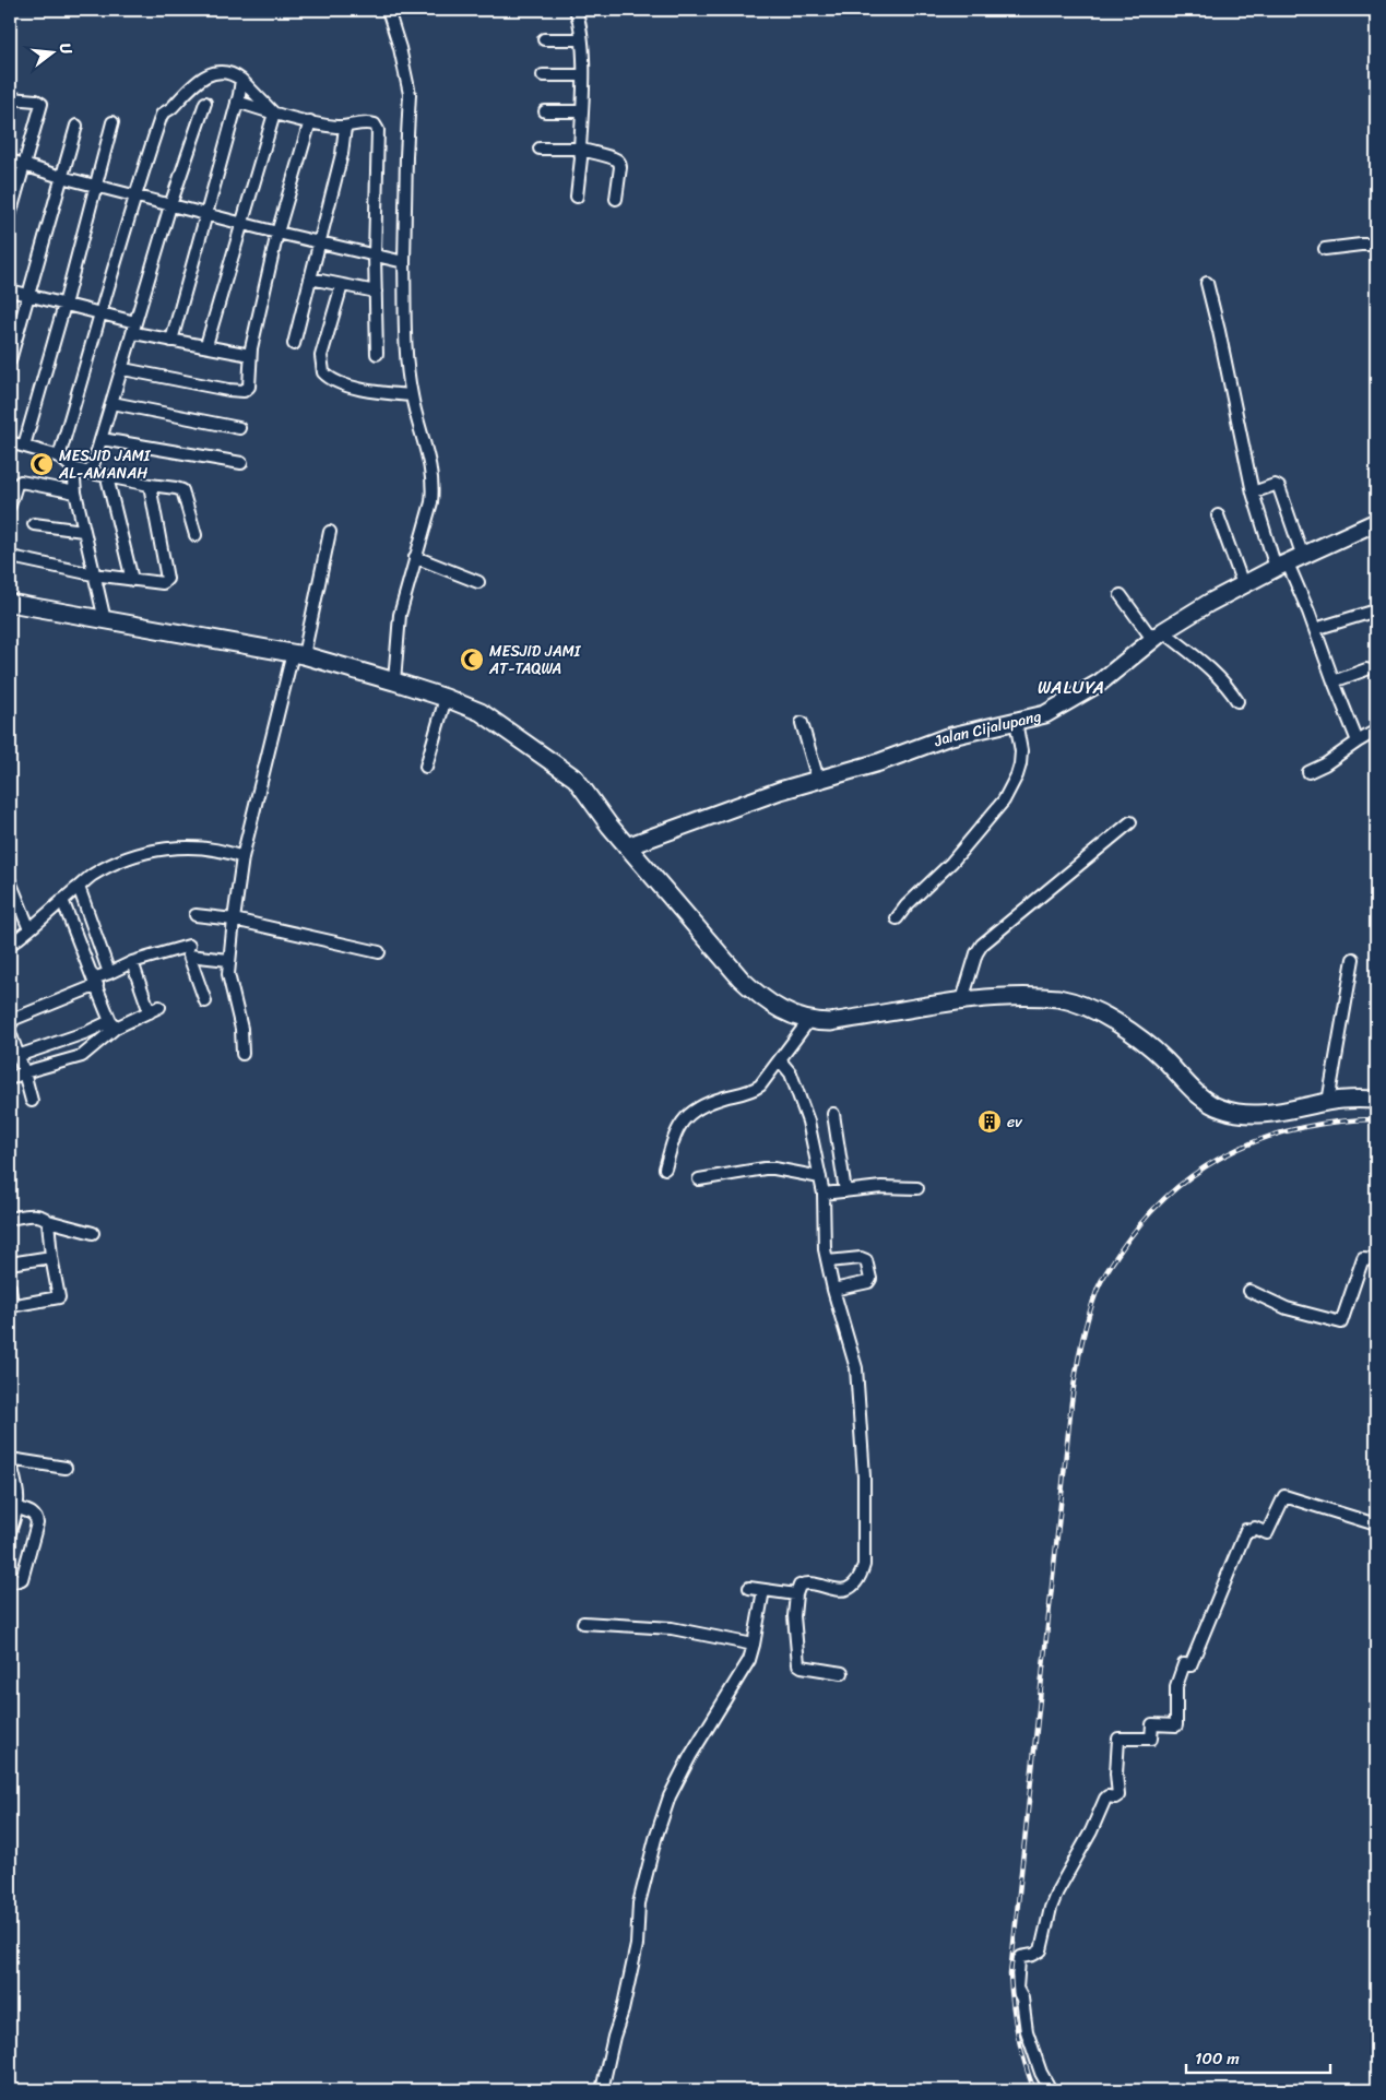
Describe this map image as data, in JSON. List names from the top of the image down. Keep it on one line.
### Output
{"streets":{"street":["Jalan Cijalupang"]},"districts":["WALUYA"],"places":{"mosque":["MESJID JAMI AL-AMANAH","MESJID JAMI AT-TAQWA"],"building":["ev"]},"scale_bar":"100 m","north":"right"}
